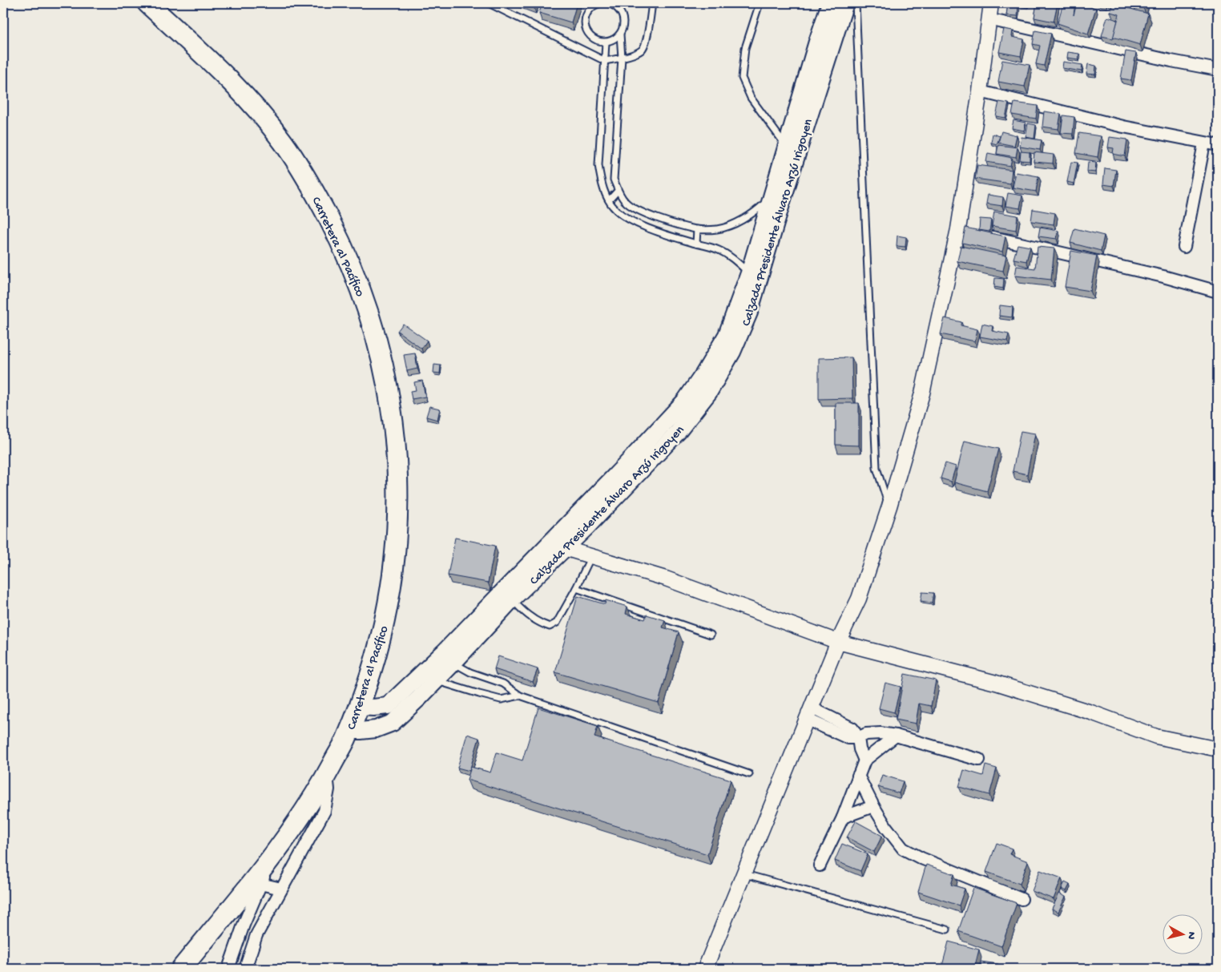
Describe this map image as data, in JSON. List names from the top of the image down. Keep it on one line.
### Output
{"streets":{"highway":["Carretera al Pacífico"],"main road":["Calzada Presidente Álvaro Arzú Irigoyen"]},"crossings":[["Calzada Presidente Álvaro Arzú Irigoyen","Carretera al Pacífico"]],"north":"right"}
